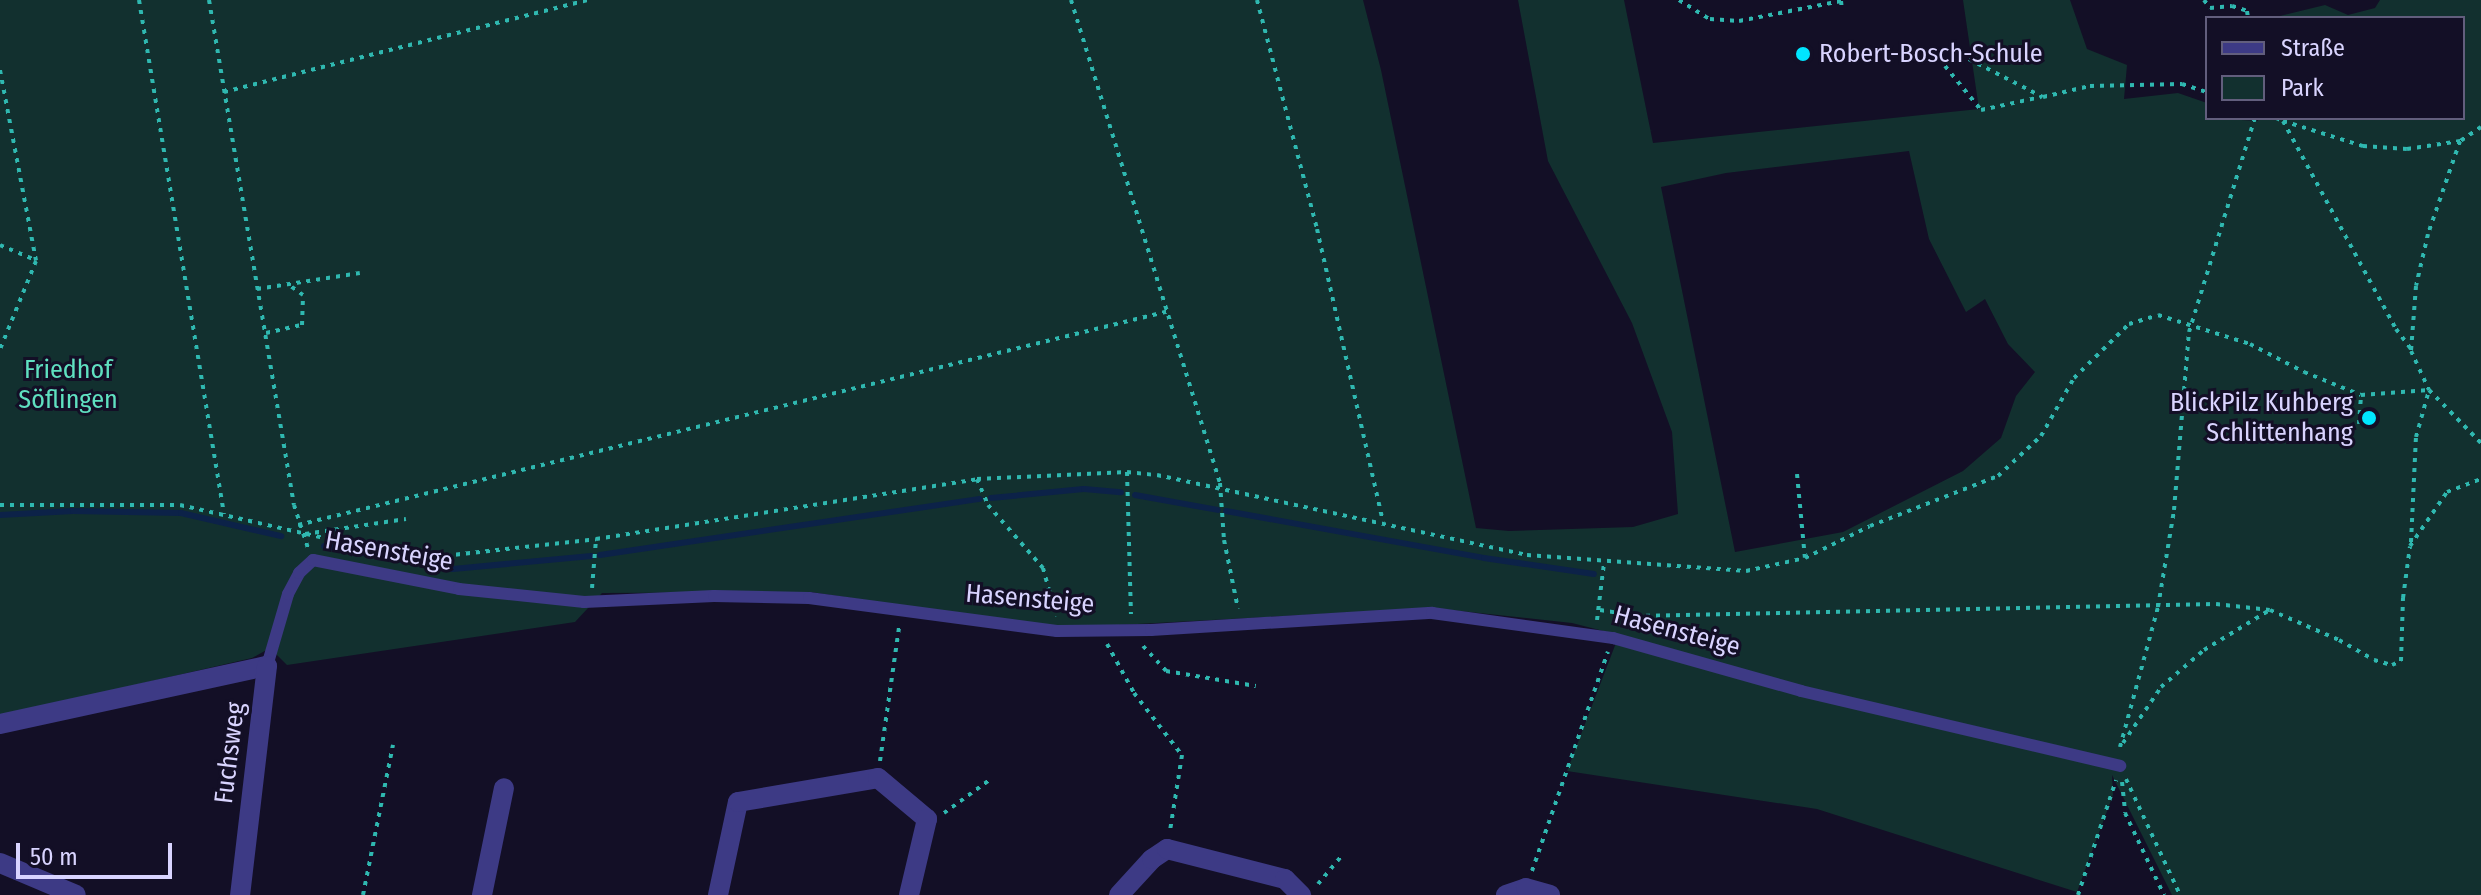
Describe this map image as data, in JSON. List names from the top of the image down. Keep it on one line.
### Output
{"streets":{"street":["Fuchsweg"],"lane":["Hasensteige"]},"crossings":[["Hasensteige","Fuchsweg"]],"parks":["Friedhof Söflingen"],"places":["Robert-Bosch-Schule","BlickPilz Kuhberg Schlittenhang"],"legend":["Straße","Park"],"scale_bar":"50 m"}
